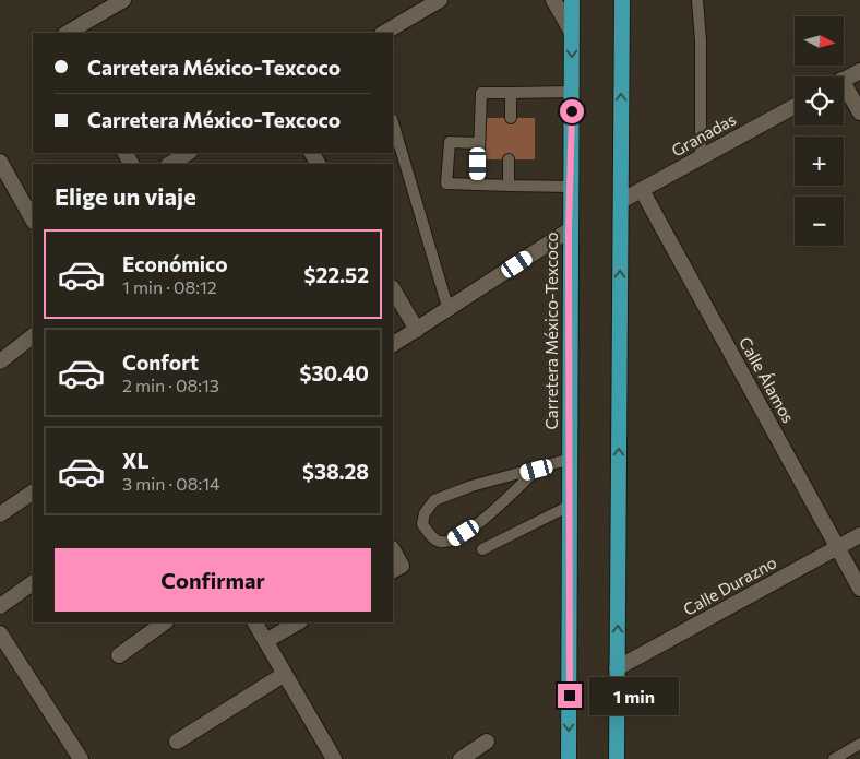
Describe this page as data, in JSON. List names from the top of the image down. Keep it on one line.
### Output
{"streets":{"highway":["Carretera México-Texcoco"],"street":["Granadas","Calle Álamos","Calle Durazno"]},"crossings":[["Granadas","Calle Álamos"],["Calle Álamos","Calle Durazno"]],"north":"right","page":{"map_buttons":["+","−"],"banner":["Carretera México-Texcoco","Carretera México-Texcoco"],"heading":"Elige un viaje","list":[{"name":"Económico","note":"1 min · 08:12","value":"$22.52"},{"name":"Confort","note":"2 min · 08:13","value":"$30.40"},{"name":"XL","note":"3 min · 08:14","value":"$38.28"}],"buttons":"Confirmar","bubble":"1 min"}}
